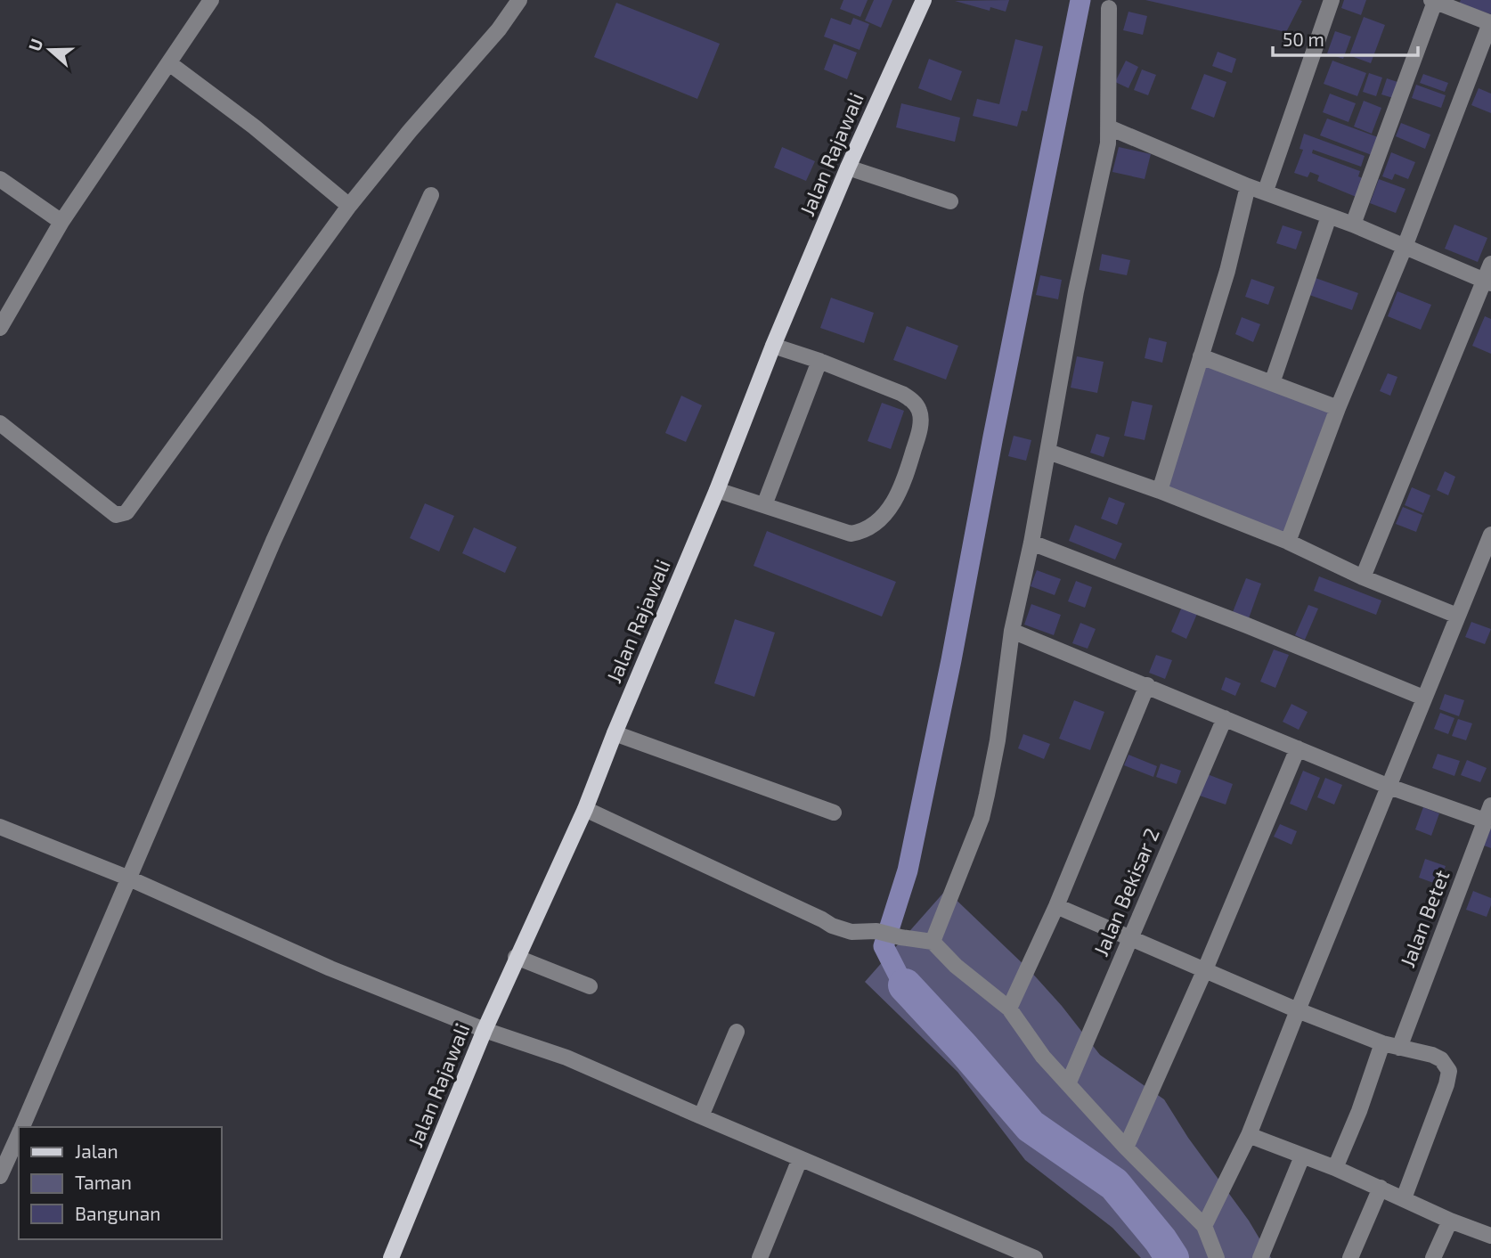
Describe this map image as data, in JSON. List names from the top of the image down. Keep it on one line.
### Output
{"streets":{"main road":["Jalan Rajawali"],"street":["Jalan Bekisar 2","Jalan Betet"]},"legend":["Jalan","Taman","Bangunan"],"scale_bar":"50 m","north":"left"}
